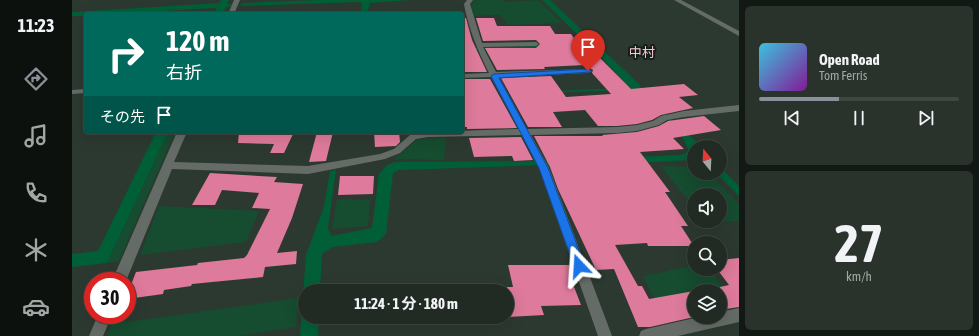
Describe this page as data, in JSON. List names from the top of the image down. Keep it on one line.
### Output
{"districts":["中村"],"north":"top","page":{"tabs":"11:23","turn":["120 m","右折"],"song":["Open Road","Tom Ferris"],"then":"その先","tile":["27","km/h"],"limit":"30","trip":"11:24 · 1 分 · 180 m"}}
